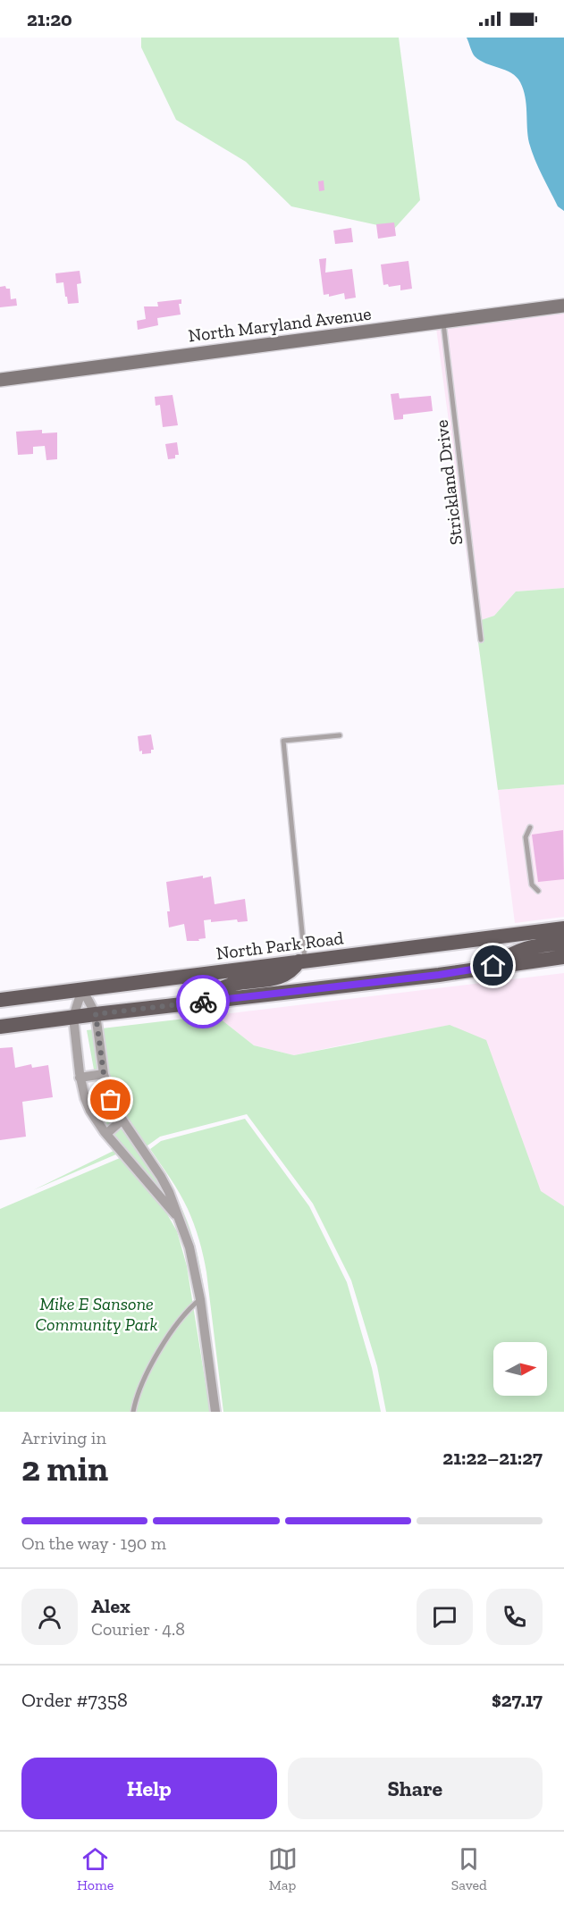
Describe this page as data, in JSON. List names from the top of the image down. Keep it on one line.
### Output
{"streets":{"main road":["North Park Road"],"street":["North Maryland Avenue"],"lane":["Strickland Drive"]},"crossings":[["North Maryland Avenue","Strickland Drive"]],"parks":["Mike E Sansone Community Park"],"north":"right","page":{"status":"21:20","heading":["2 min","Arriving in","21:22–21:27"],"panel":["Alex","Courier · 4.8","Order #7358","$27.17"],"bar":"On the way · 190 m","buttons":["Help","Share"],"tabs":["Home","Map","Saved"]}}
